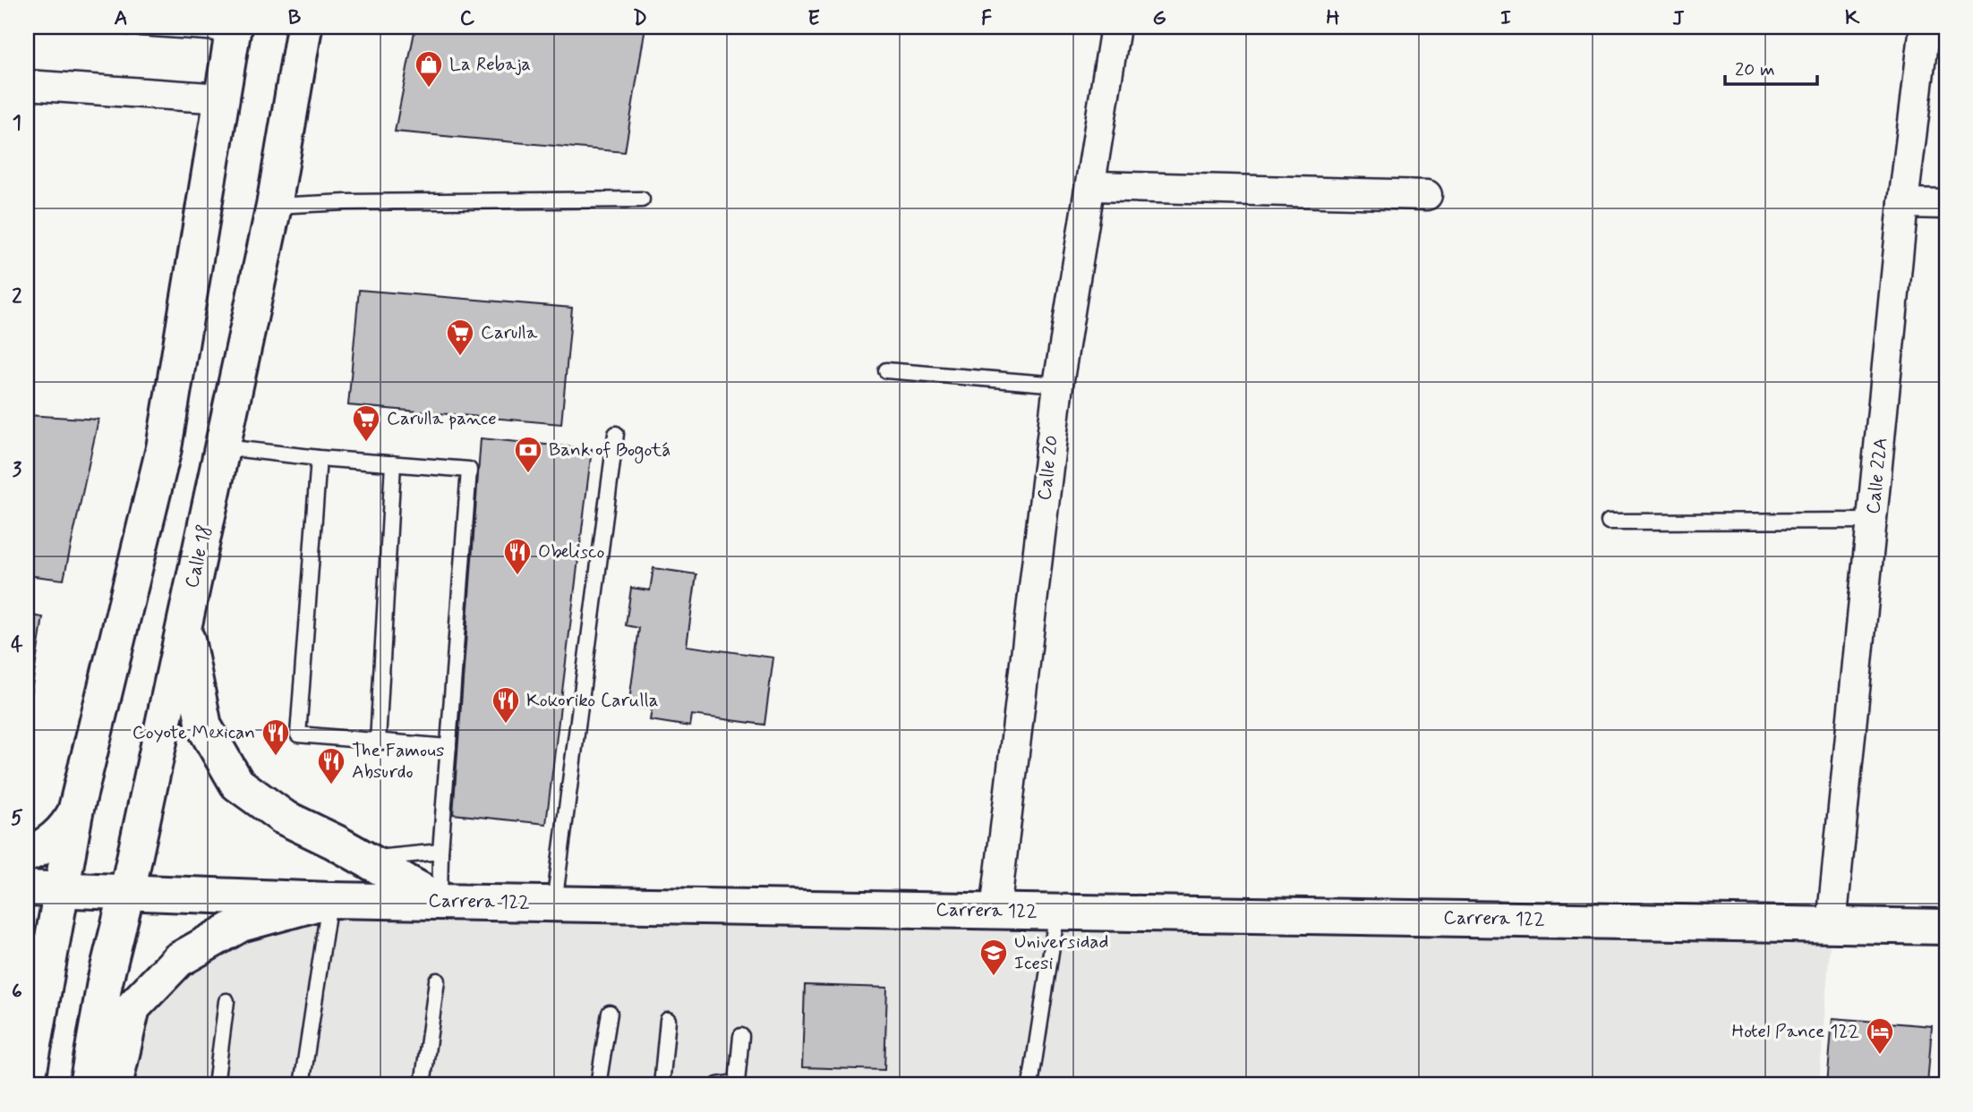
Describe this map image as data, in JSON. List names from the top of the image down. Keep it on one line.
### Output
{"streets":{"main road":["Calle 18","Carrera 122"],"street":["Calle 20","Calle 22A"]},"crossings":[["Calle 20","Carrera 122"],["Calle 22A","Carrera 122"],["Calle 18","Carrera 122"]],"places":{"shop":["La Rebaja"],"supermarket":["Carulla","Carulla pance"],"bank":["Bank of Bogotá"],"restaurant":["Obelisco","Kokoriko Carulla","Coyote Mexican","The Famous Absurdo"],"school or university":["Universidad Icesi"],"hotel":["Hotel Pance 122"]},"scale_bar":"20 m","grid":{"columns":["A","B","C","D","E","F","G","H","I","J","K"],"rows":["1","2","3","4","5","6"]}}
